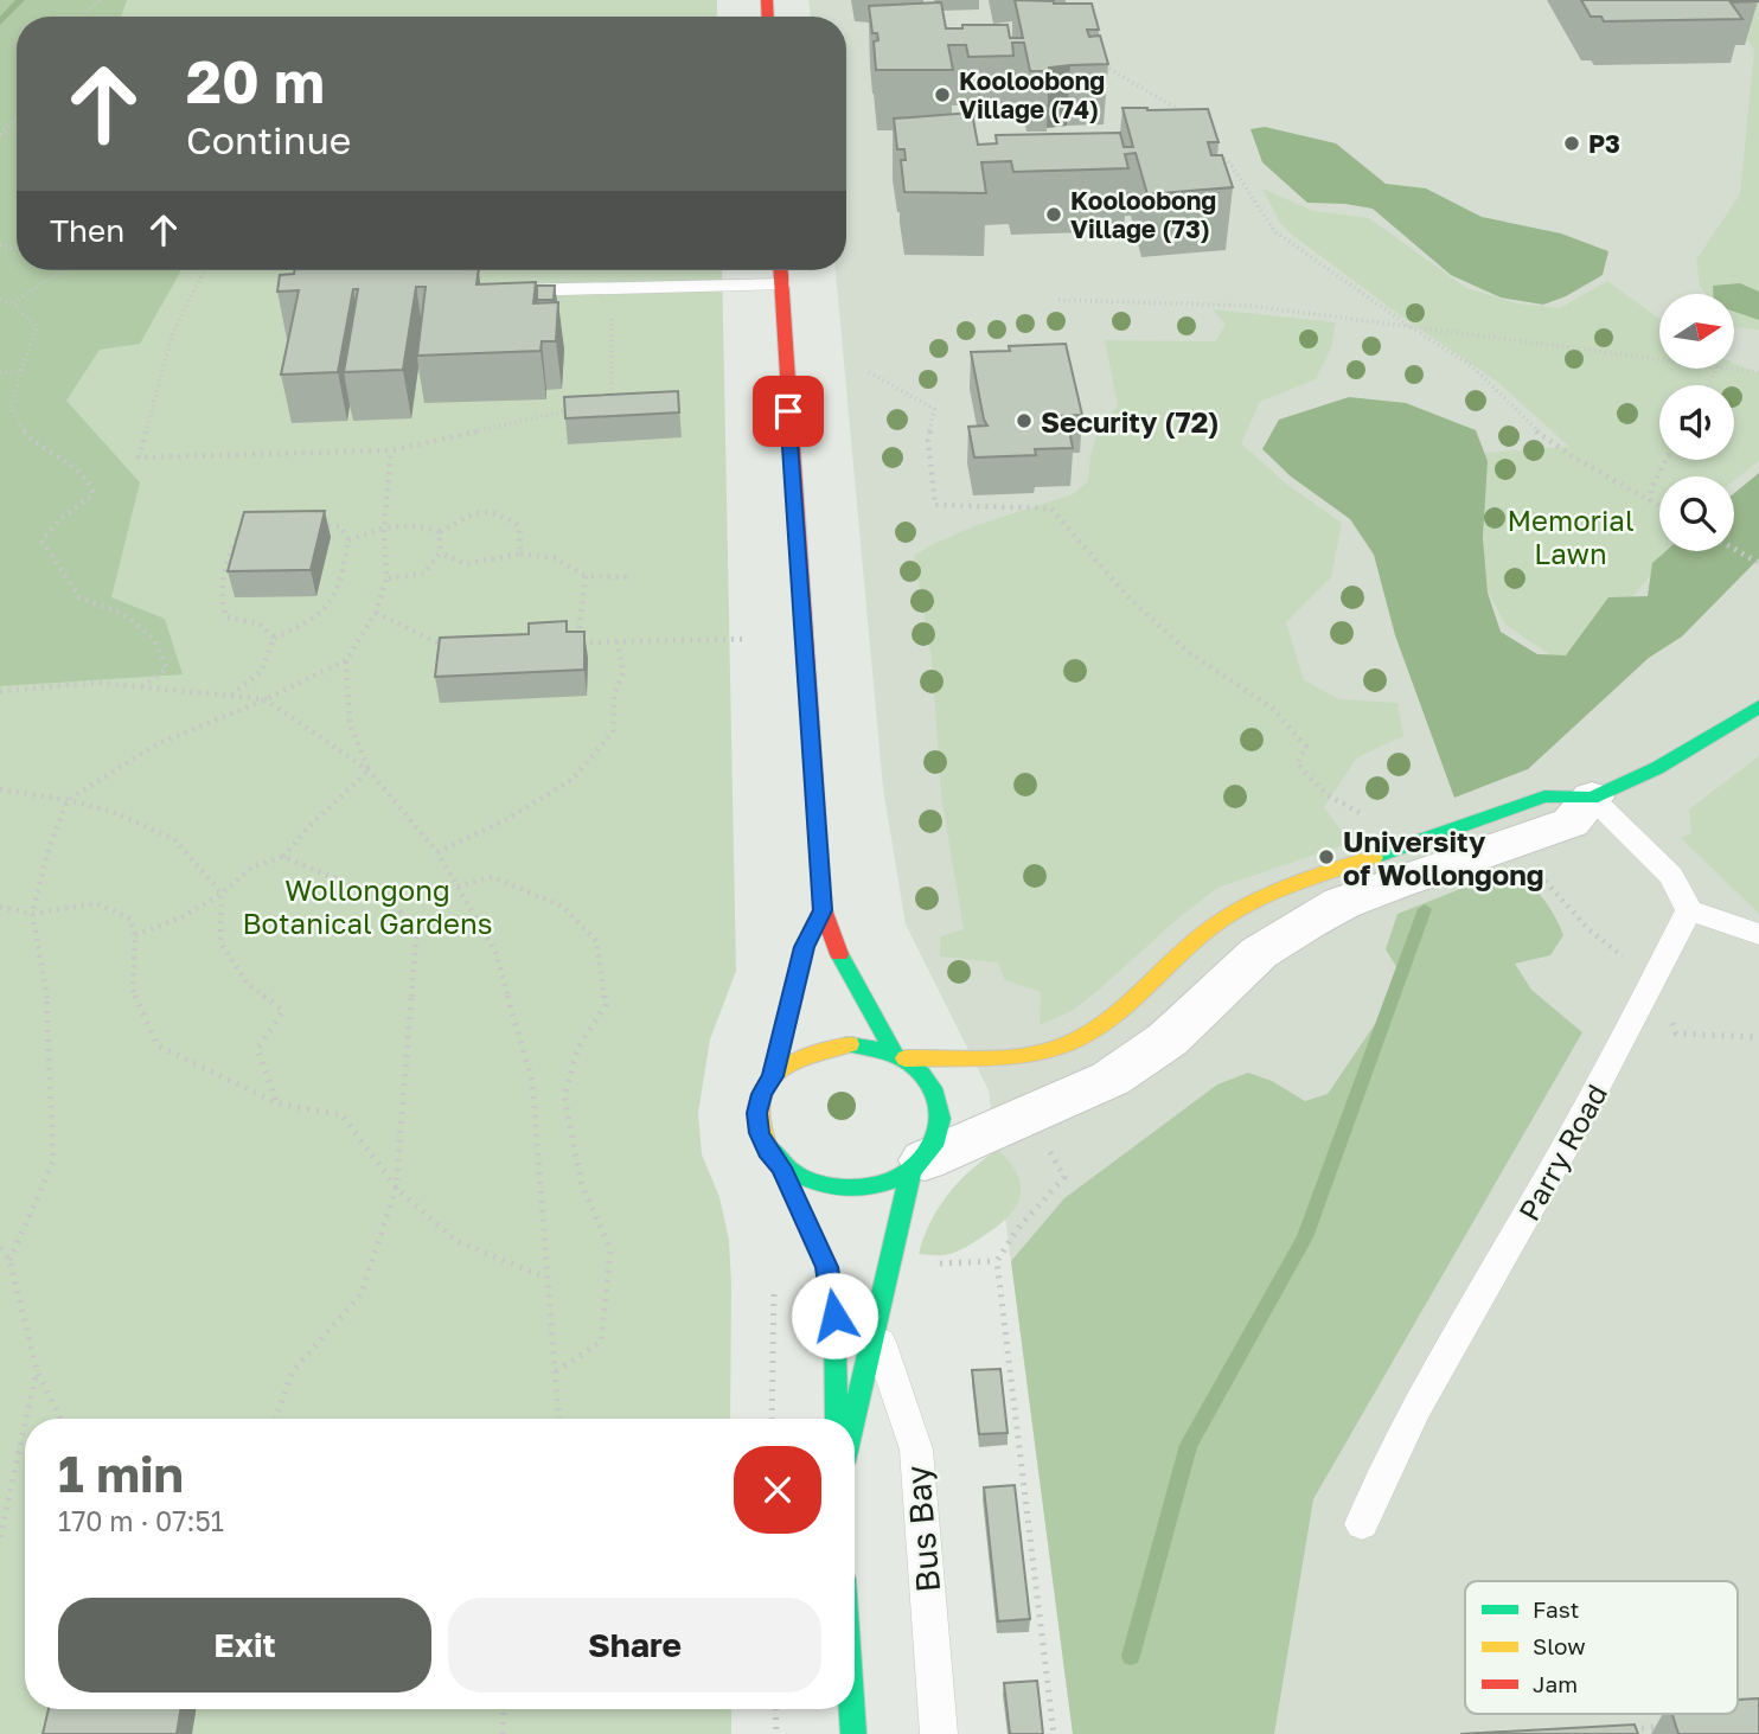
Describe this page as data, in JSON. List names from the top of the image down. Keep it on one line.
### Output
{"streets":{"lane":["Parry Road","Bus Bay"]},"parks":["Memorial Lawn","Wollongong Botanical Gardens"],"places":["Kooloobong Village (74)","P3","Kooloobong Village (73)","Security (72)","University of Wollongong"],"legend":["Fast","Slow","Jam"],"north":"right","page":{"turn":["20 m","Continue"],"then":"Then","heading":["1 min","170 m · 07:51"],"buttons":["Exit","Share"]}}
